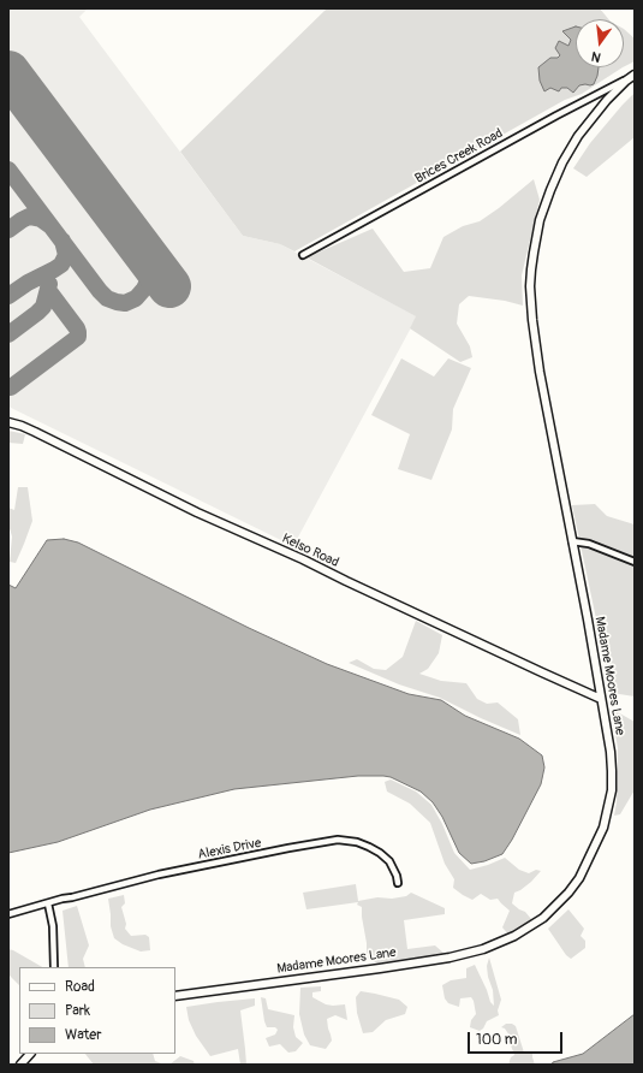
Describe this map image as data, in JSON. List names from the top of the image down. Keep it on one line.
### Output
{"streets":{"street":["Brices Creek Road","Kelso Road","Madame Moores Lane","Alexis Drive"]},"crossings":[["Brices Creek Road","Madame Moores Lane"],["Kelso Road","Madame Moores Lane"]],"legend":["Road","Park","Water"],"scale_bar":"100 m","north":"bottom"}
